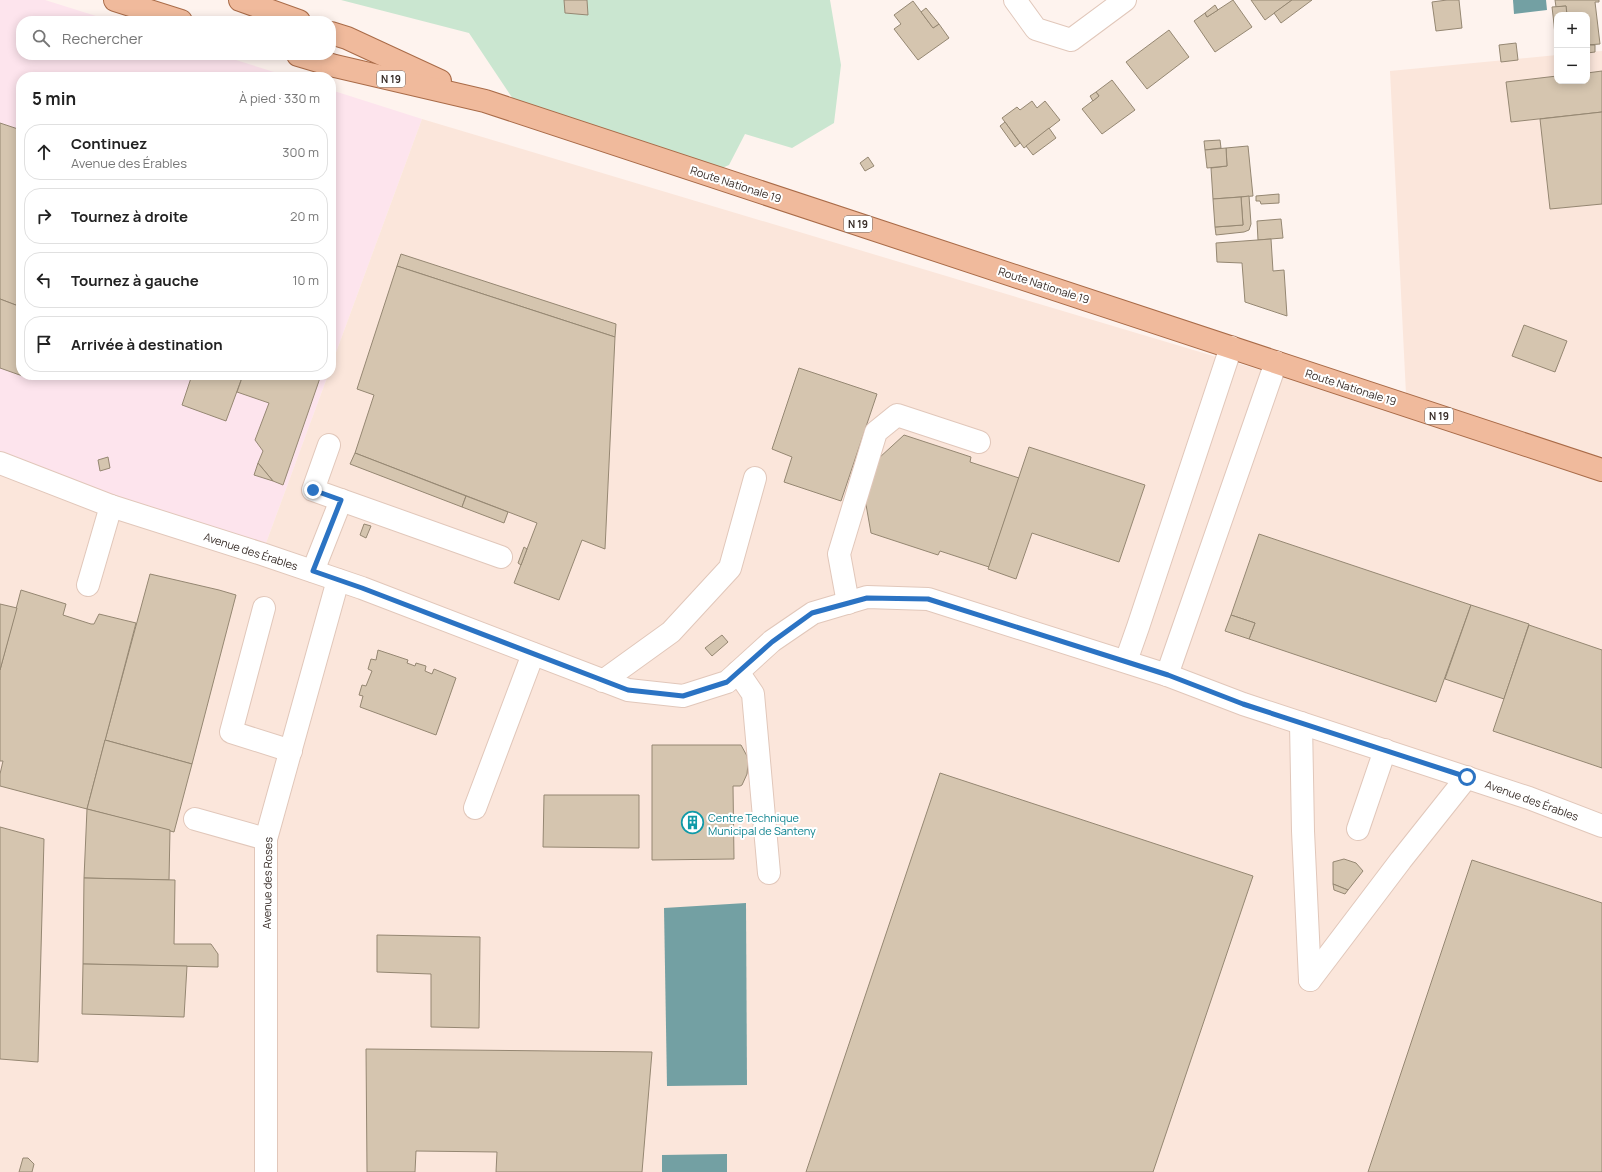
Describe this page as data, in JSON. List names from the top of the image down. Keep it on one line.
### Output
{"streets":{"main road":["N 19","Route Nationale 19"],"street":["Avenue des Érables","Avenue des Roses"]},"crossings":[["Avenue des Érables","Avenue des Roses"]],"places":{"building":["Centre Technique Municipal de Santeny"]},"page":{"map_buttons":["+","−"],"search":"Rechercher","heading":["5 min","À pied · 330 m"],"list":[["Continuez","Avenue des Érables","300 m"],["Tournez à droite","20 m"],["Tournez à gauche","10 m"],"Arrivée à destination"]}}
